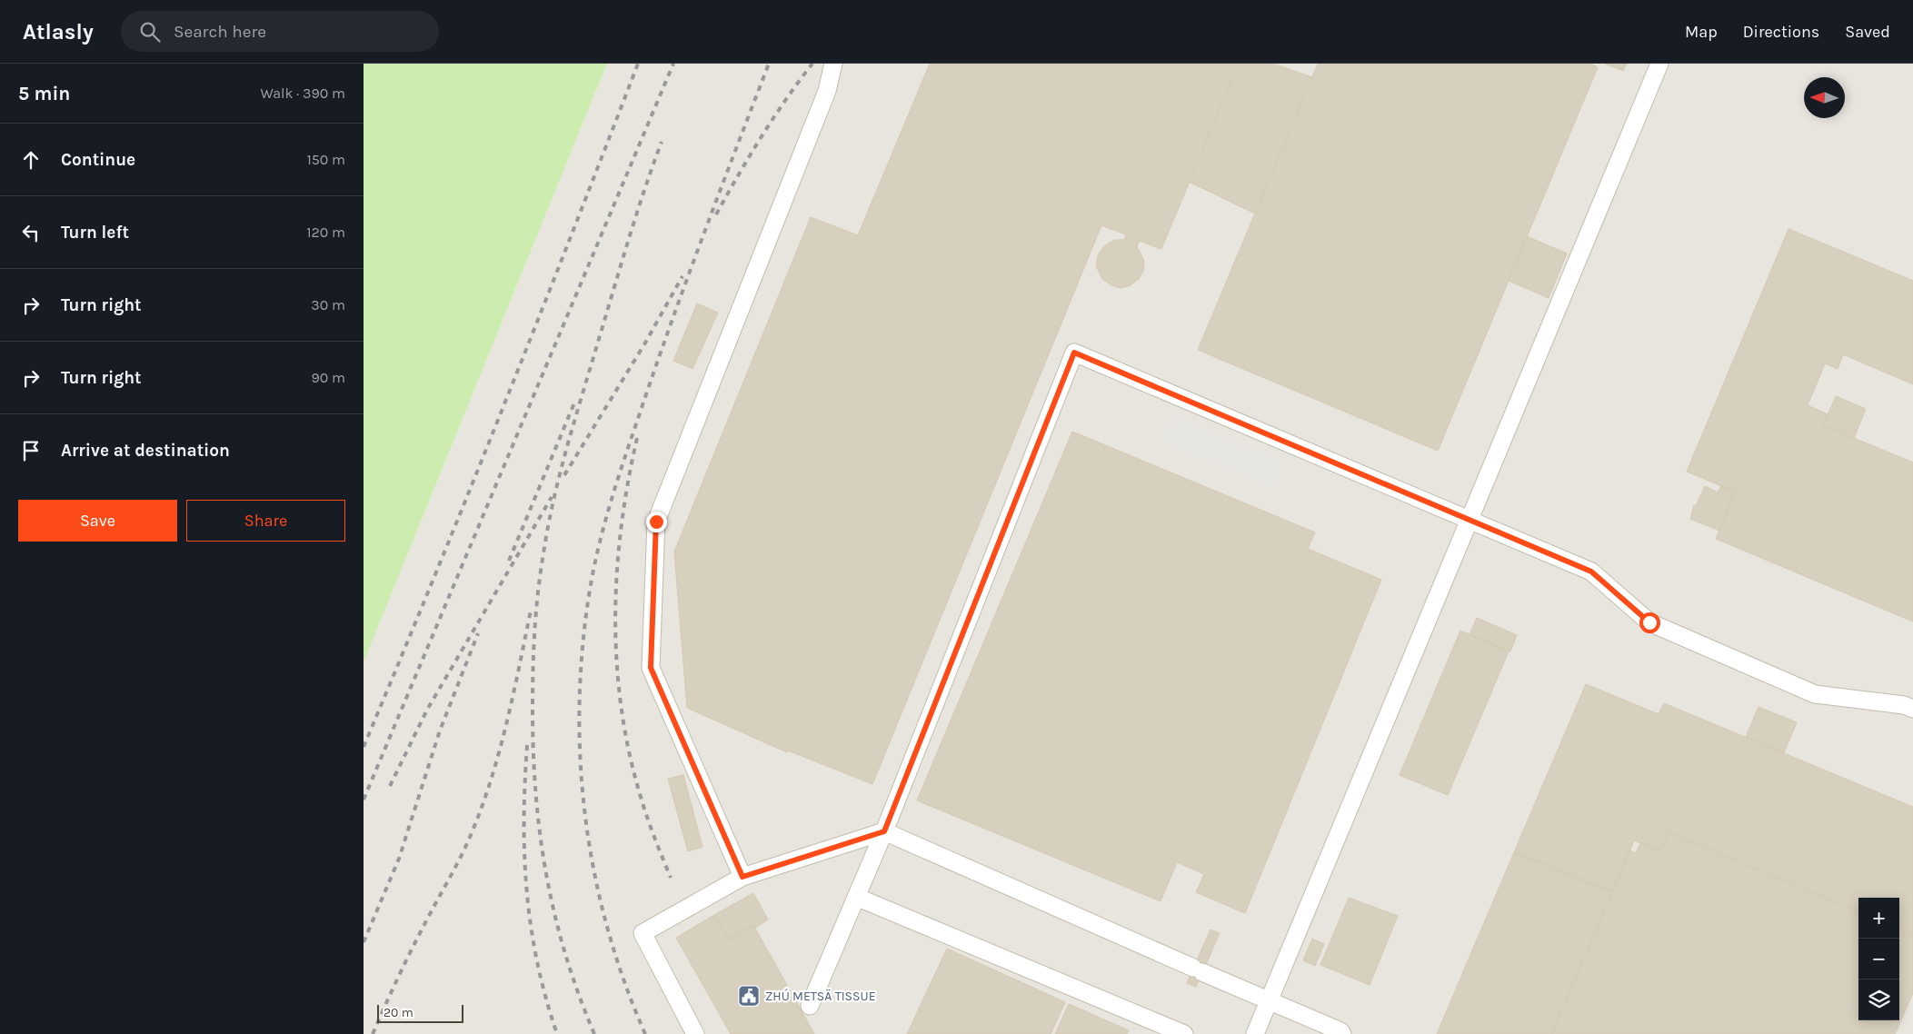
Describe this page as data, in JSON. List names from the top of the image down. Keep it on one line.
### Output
{"places":{"public building":["ZHÚ METSÄ TISSUE"]},"scale_bar":"20 m","north":"left","page":{"header":"Atlasly","search":"Search here","nav":["Map","Directions","Saved"],"heading":["5 min","Walk · 390 m"],"list":[["Continue","150 m"],["Turn left","120 m"],["Turn right","30 m"],["Turn right","90 m"],"Arrive at destination"],"buttons":["Save","Share"],"map_buttons":["+","−"],"scale":"20 m"}}
